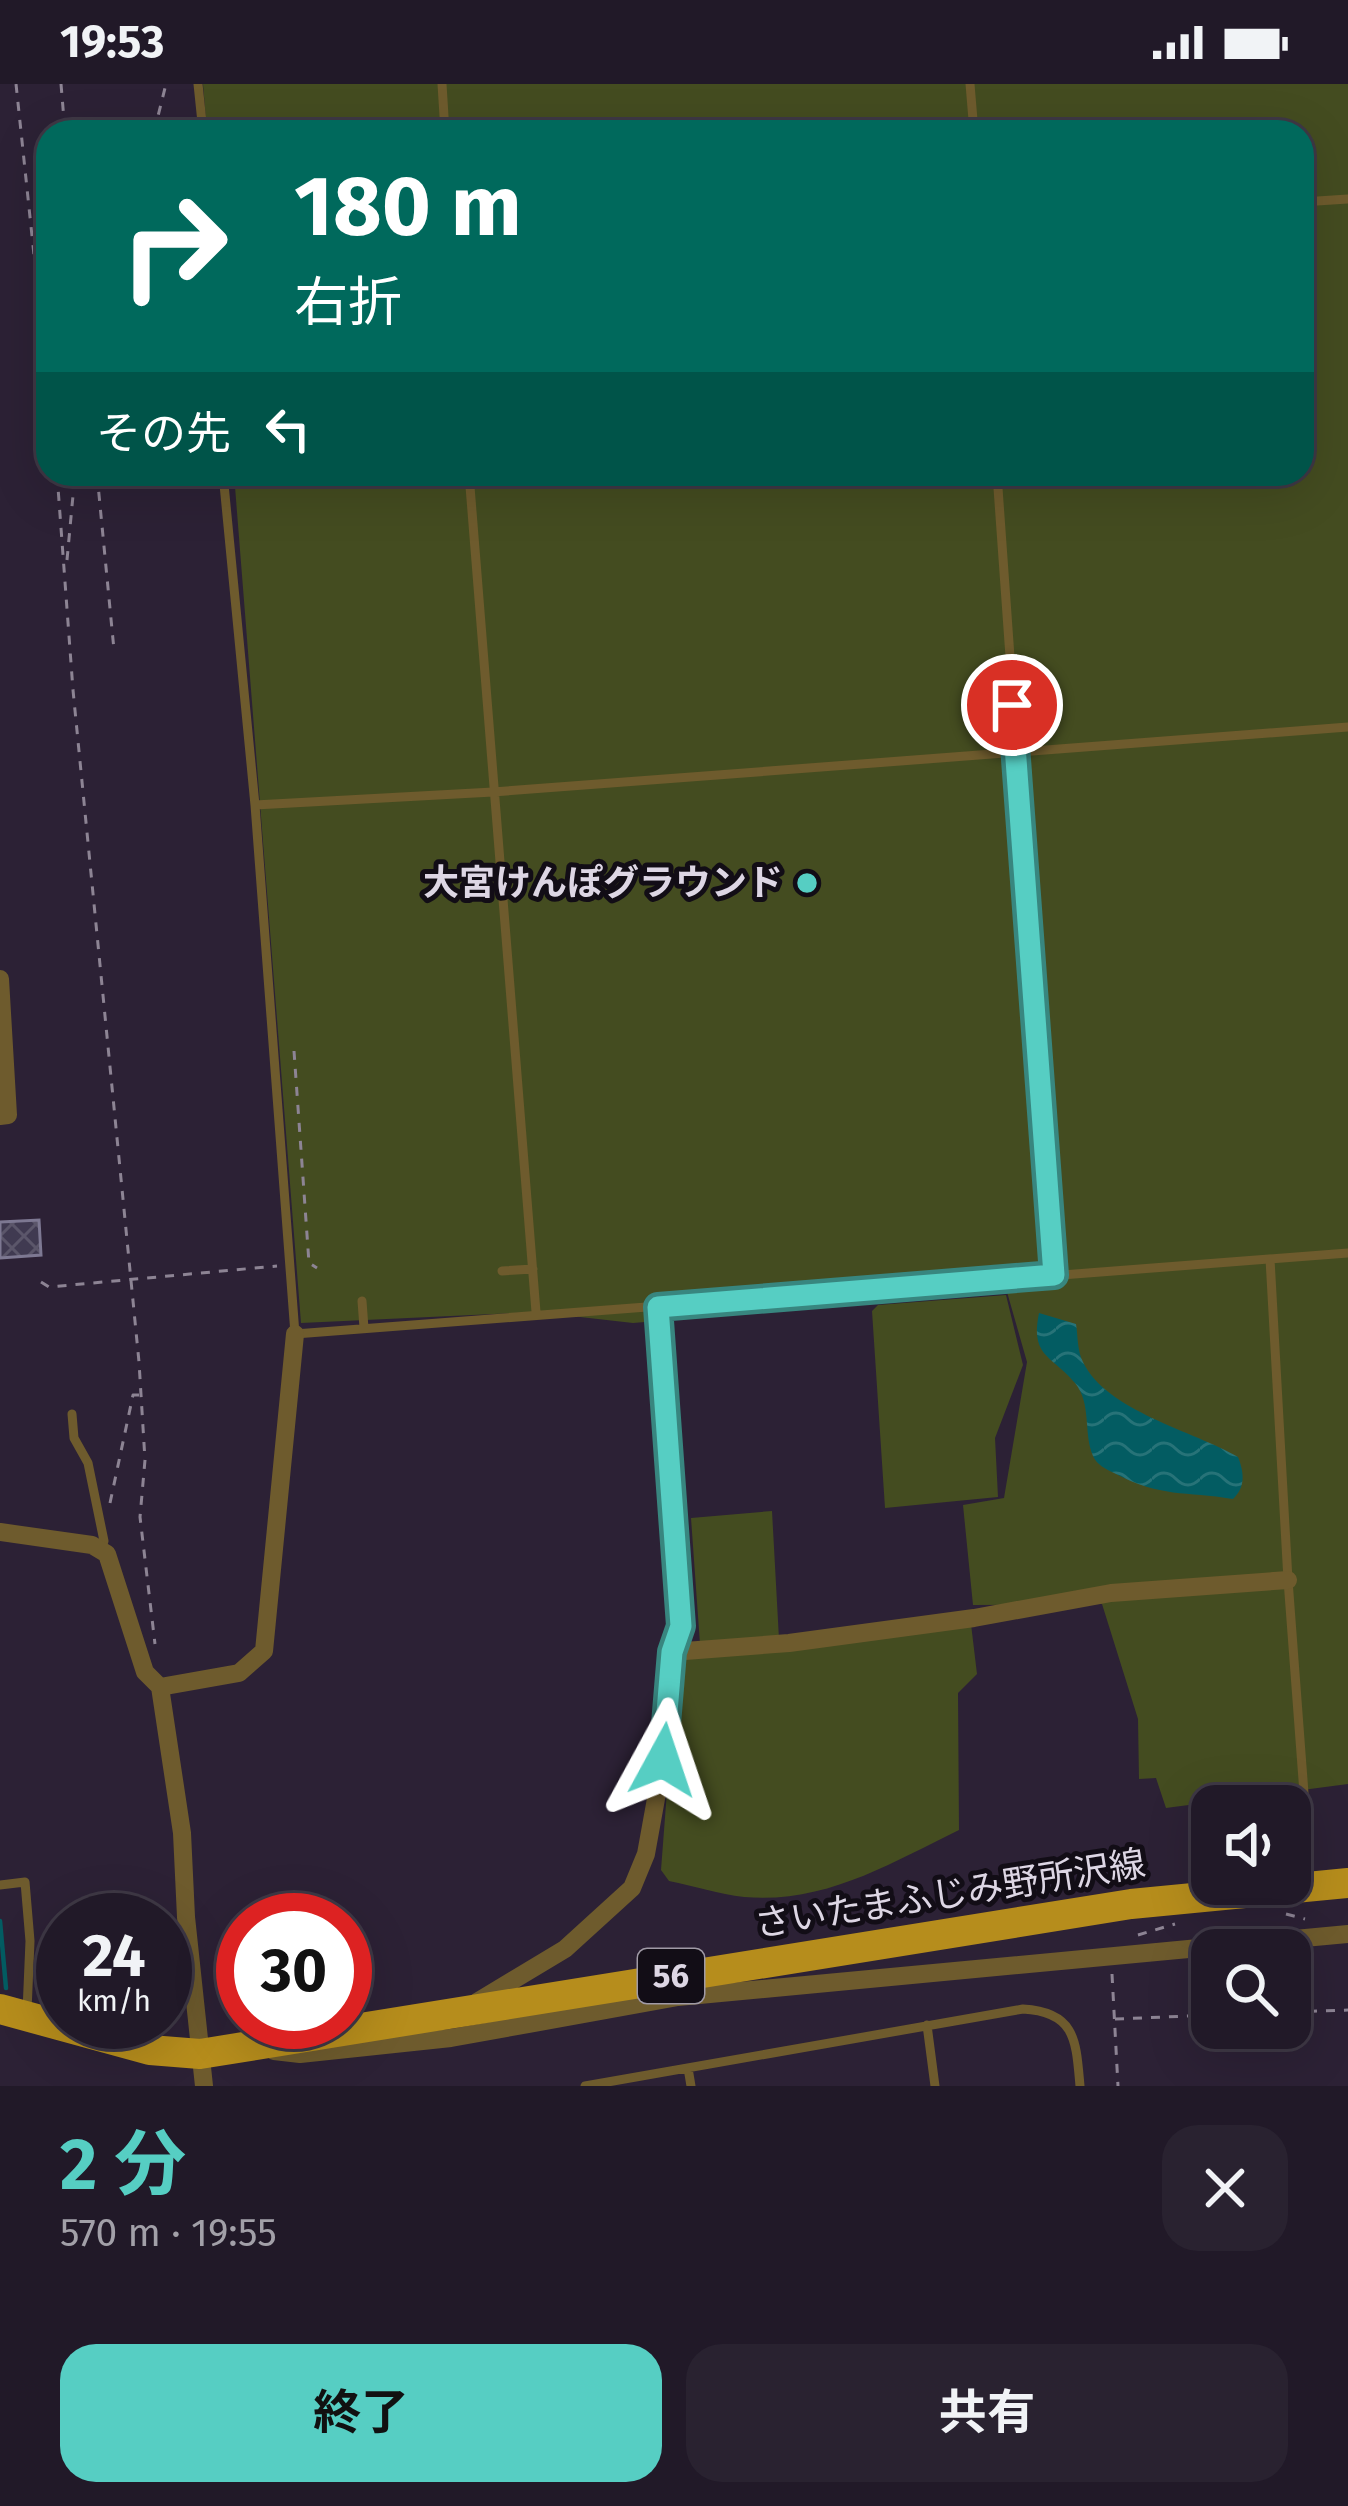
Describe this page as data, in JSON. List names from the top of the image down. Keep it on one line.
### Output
{"streets":{"main road":["さいたまふじみ野所沢線","56"]},"places":["大宮けんぽグラウンド"],"page":{"status":"19:53","turn":["180 m","右折"],"then":"その先","speed":"24 km/h","limit":"30","heading":["2 分","570 m · 19:55"],"buttons":["終了","共有"]}}
